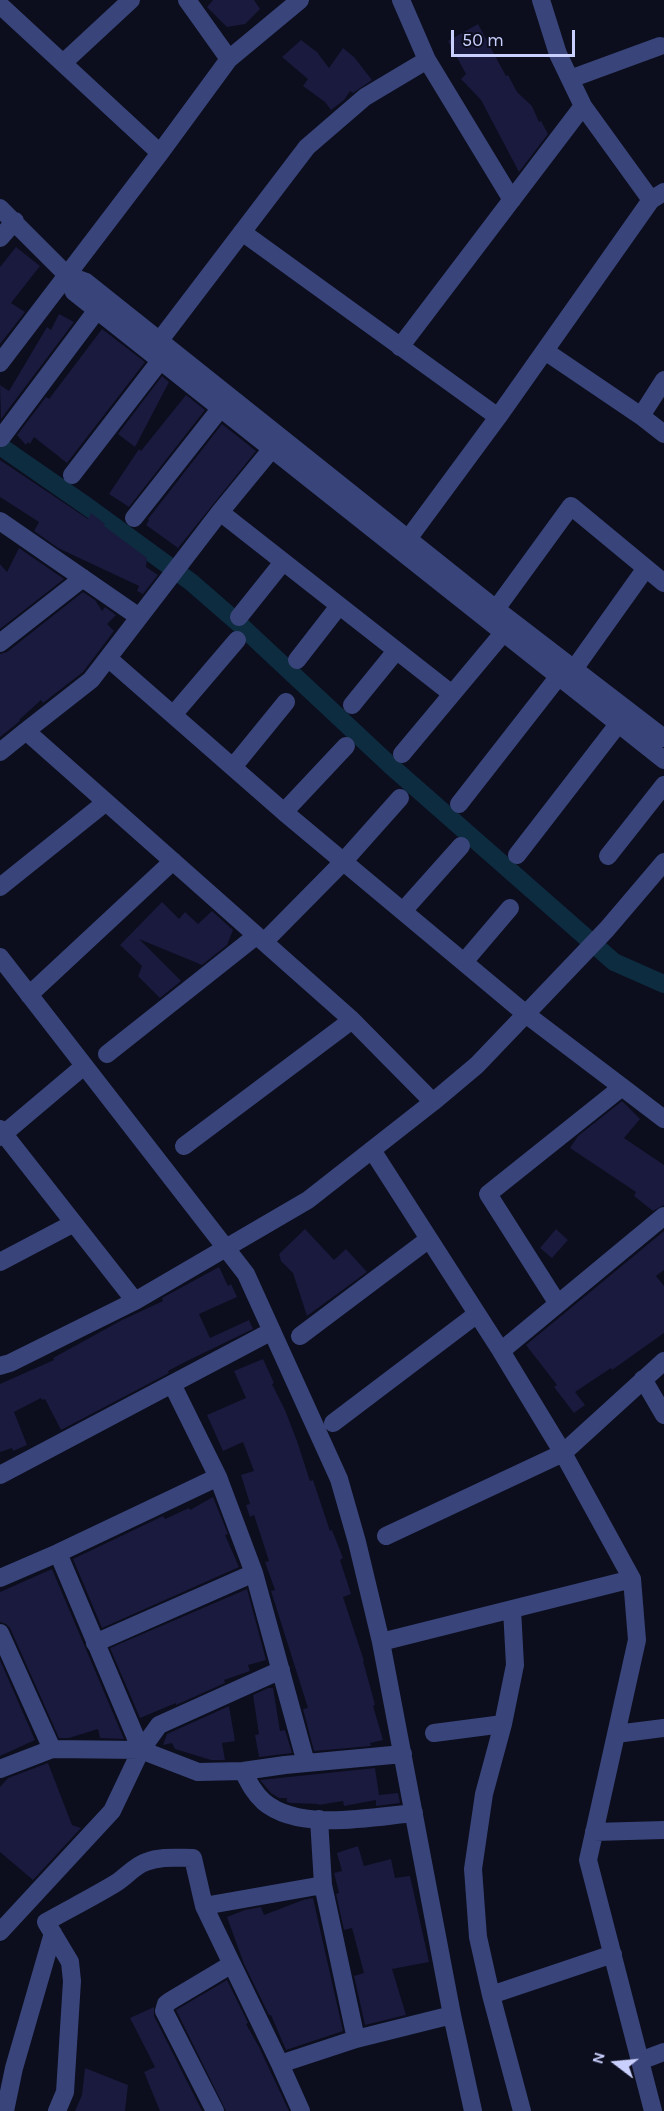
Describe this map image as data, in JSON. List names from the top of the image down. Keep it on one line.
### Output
{"scale_bar":"50 m","north":"left"}
